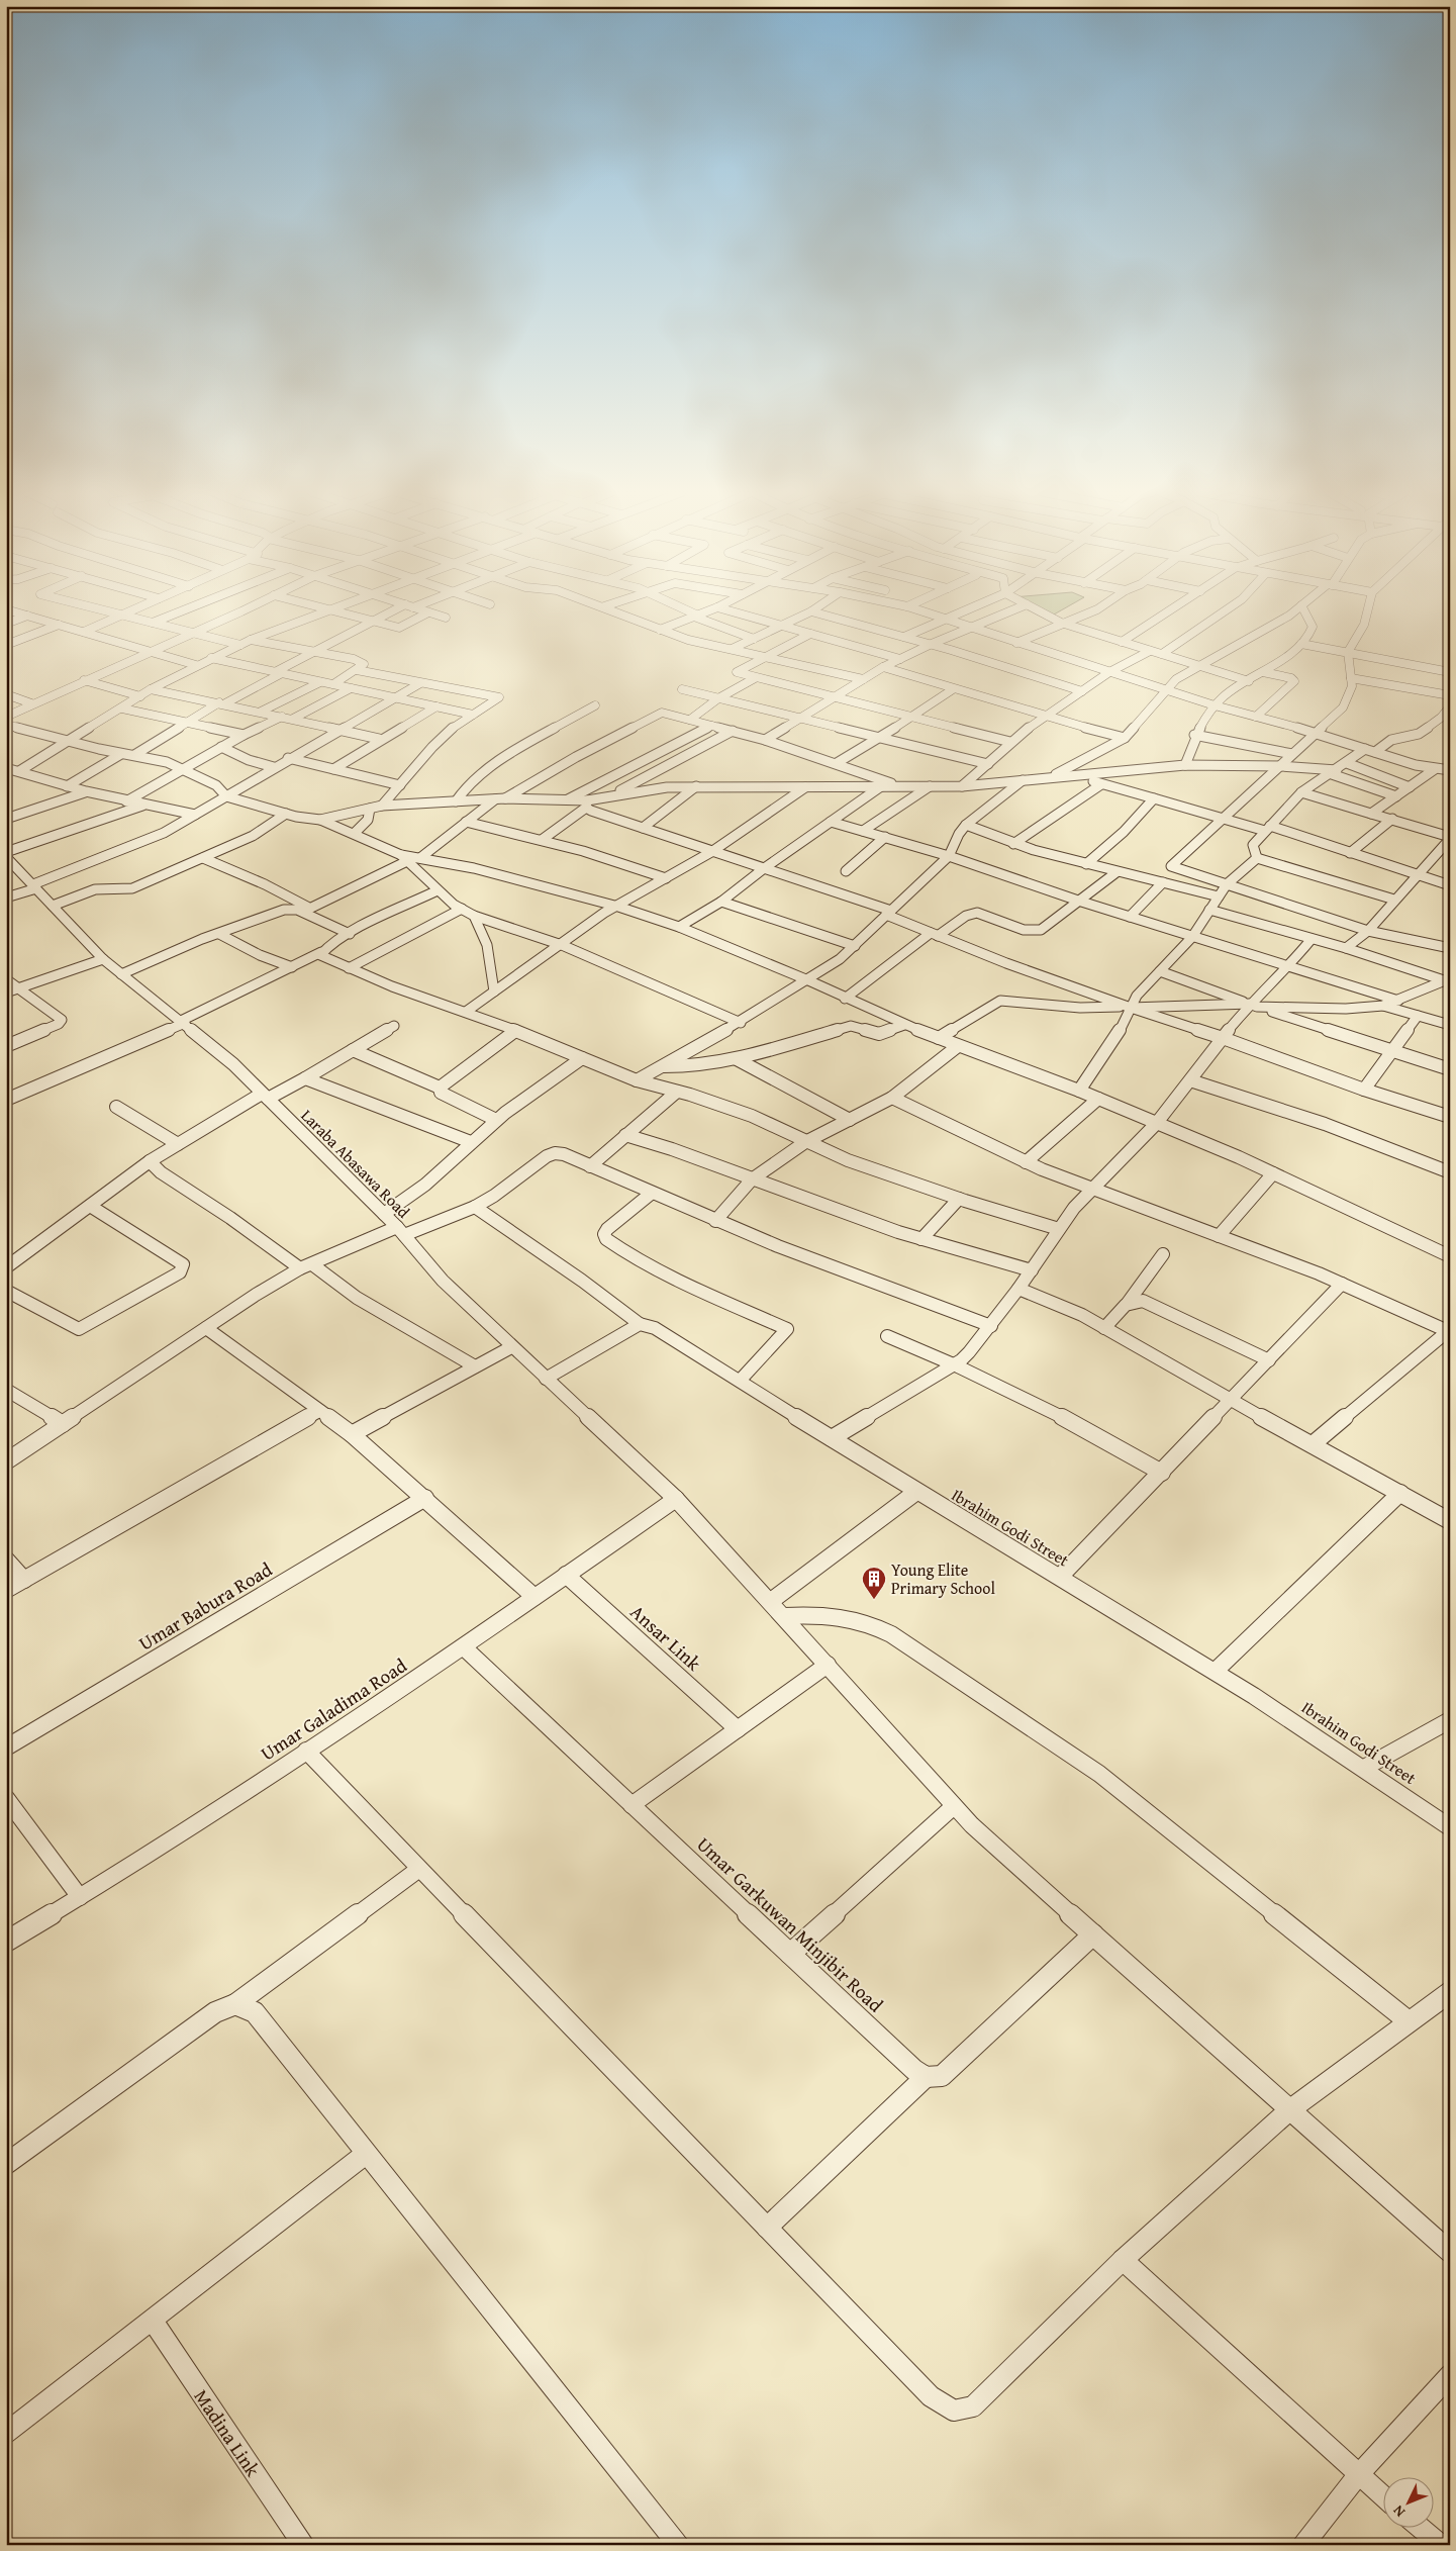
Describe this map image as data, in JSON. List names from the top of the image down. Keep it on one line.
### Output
{"streets":{"street":["Laraba Abasawa Road","Ibrahim Godi Street","Umar Babura Road","Ansar Link","Umar Galadima Road","Umar Garkuwan Minjibir Road","Madina Link"]},"crossings":[["Laraba Abasawa Road","Umar Galadima Road"],["Ansar Link","Umar Galadima Road"],["Umar Galadima Road","Umar Garkuwan Minjibir Road"]],"places":{"building":["Young Elite Primary School"]},"north":"bottom left"}
